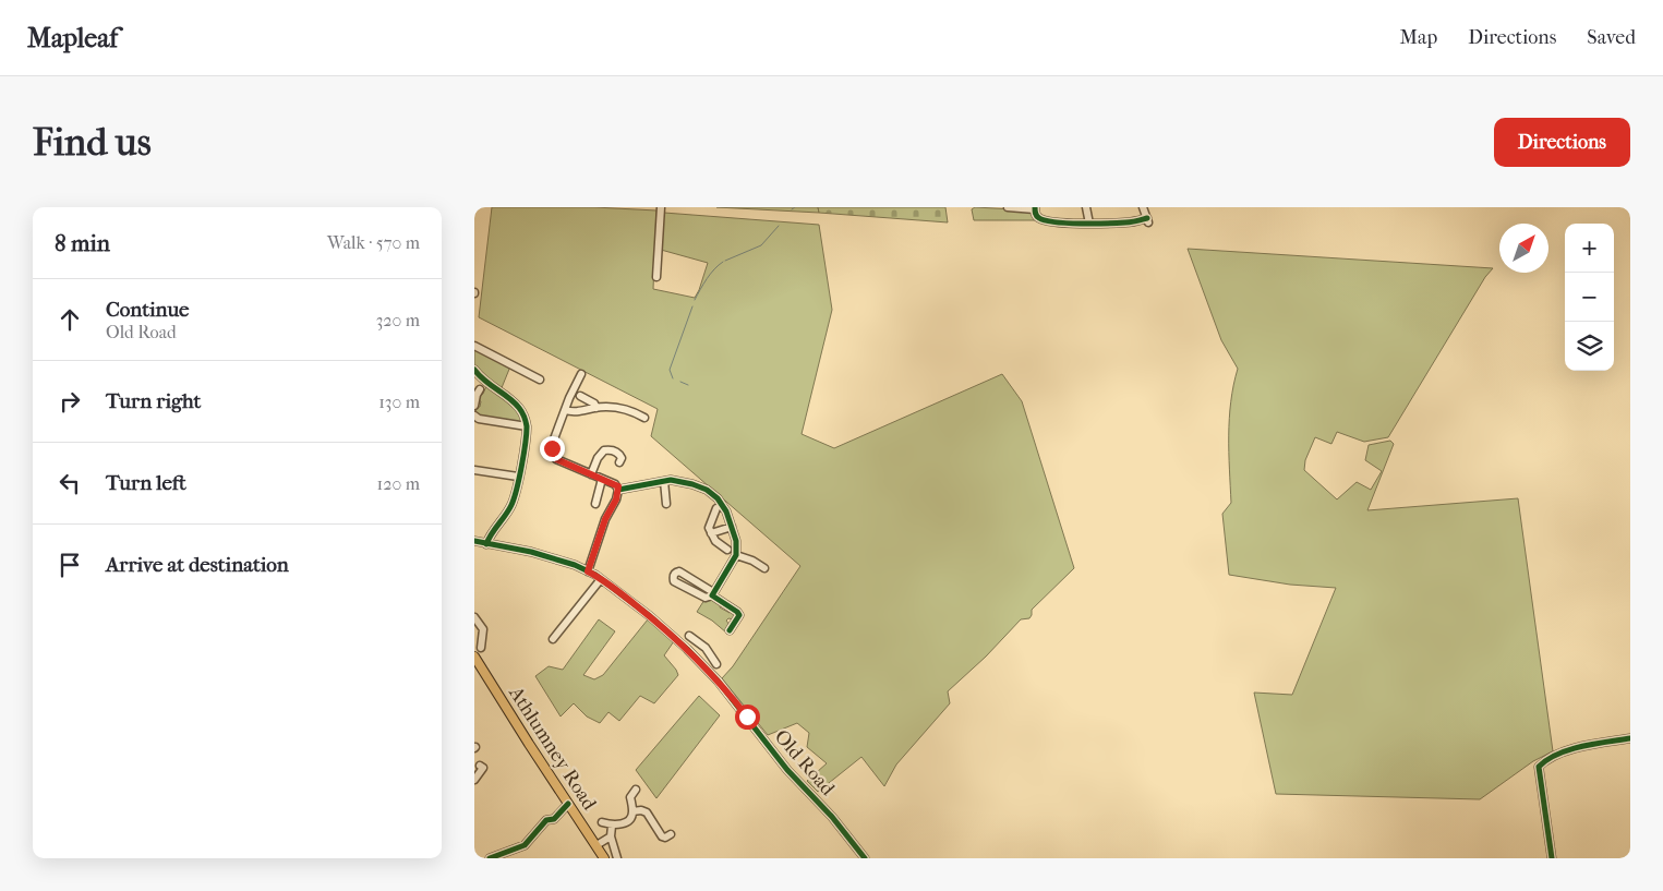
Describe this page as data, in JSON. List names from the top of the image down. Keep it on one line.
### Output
{"streets":{"main road":["Athlumney Road"],"street":["Old Road"]},"north":"top right","page":{"header":"Mapleaf","nav":["Map","Directions","Saved"],"buttons":"Directions","title":"Find us","heading":["8 min","Walk · 570 m"],"map_buttons":["+","−"],"list":[["Continue","Old Road","320 m"],["Turn right","130 m"],["Turn left","120 m"],"Arrive at destination"]}}
